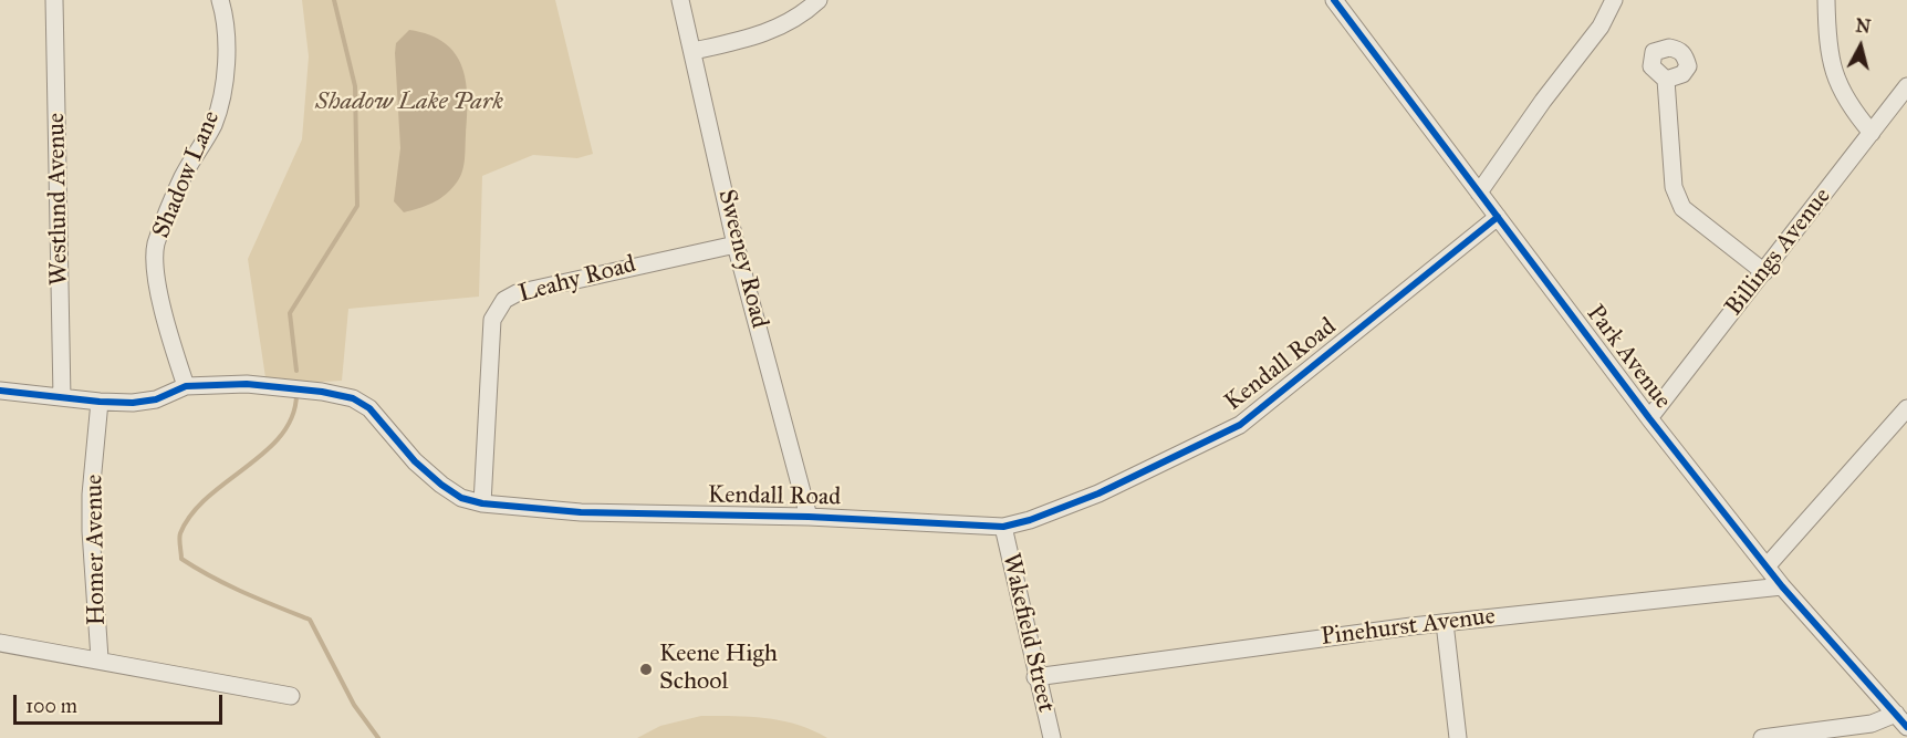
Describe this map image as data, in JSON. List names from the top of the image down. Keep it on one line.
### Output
{"streets":{"street":["Shadow Lane","Westlund Avenue","Billings Avenue","Sweeney Road","Leahy Road","Park Avenue","Kendall Road","Homer Avenue","Pinehurst Avenue","Wakefield Street"]},"crossings":[["Shadow Lane","Kendall Road"],["Westlund Avenue","Kendall Road"],["Billings Avenue","Park Avenue"],["Sweeney Road","Leahy Road"],["Sweeney Road","Kendall Road"],["Leahy Road","Kendall Road"],["Park Avenue","Kendall Road"],["Park Avenue","Pinehurst Avenue"],["Kendall Road","Homer Avenue"],["Kendall Road","Wakefield Street"],["Pinehurst Avenue","Wakefield Street"]],"parks":["Shadow Lake Park"],"places":["Keene High School"],"scale_bar":"100 m","north":"top"}
